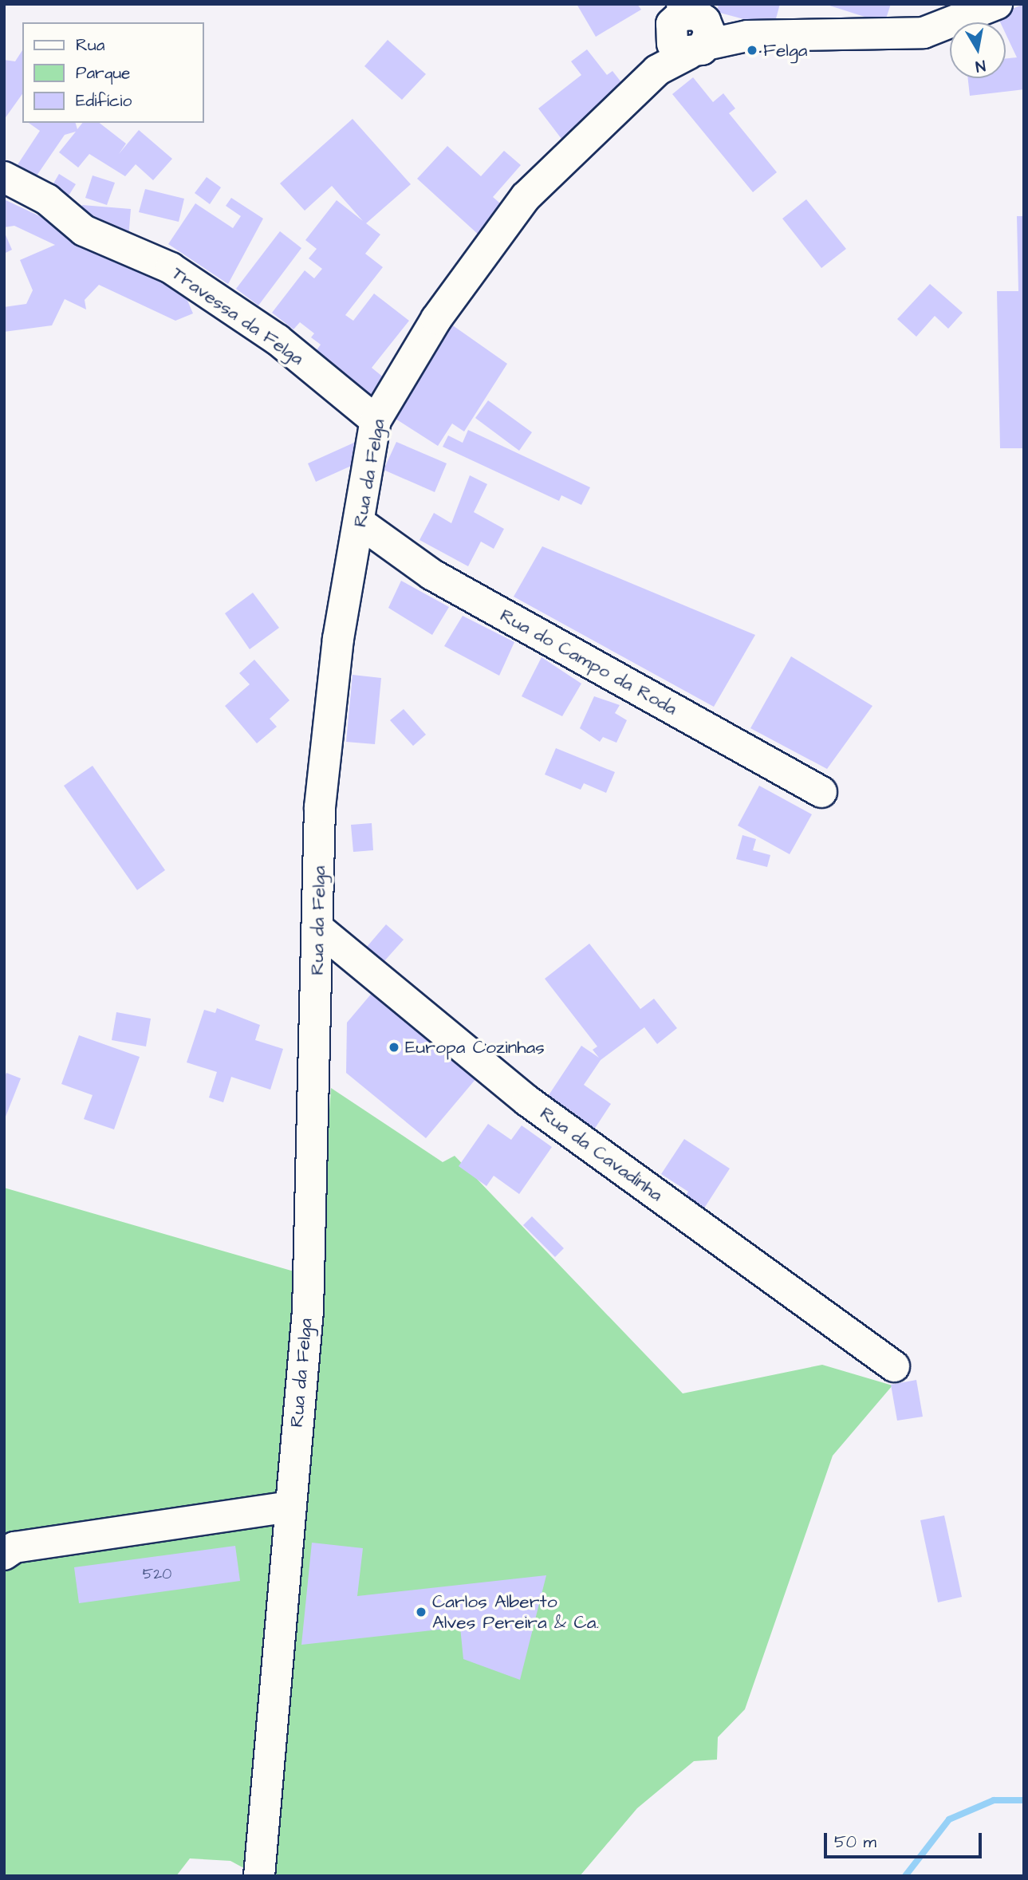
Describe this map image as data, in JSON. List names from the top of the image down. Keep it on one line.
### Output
{"streets":{"street":["Travessa da Felga","Rua da Felga","Rua do Campo da Roda","Rua da Cavadinha"]},"crossings":[["Travessa da Felga","Rua da Felga"],["Rua da Felga","Rua do Campo da Roda"],["Rua da Felga","Rua da Cavadinha"]],"places":["Felga","Europa Cozinhas","Carlos Alberto Alves Pereira & Ca."],"house_numbers":["520"],"legend":["Rua","Parque","Edifício"],"scale_bar":"50 m","north":"bottom"}
